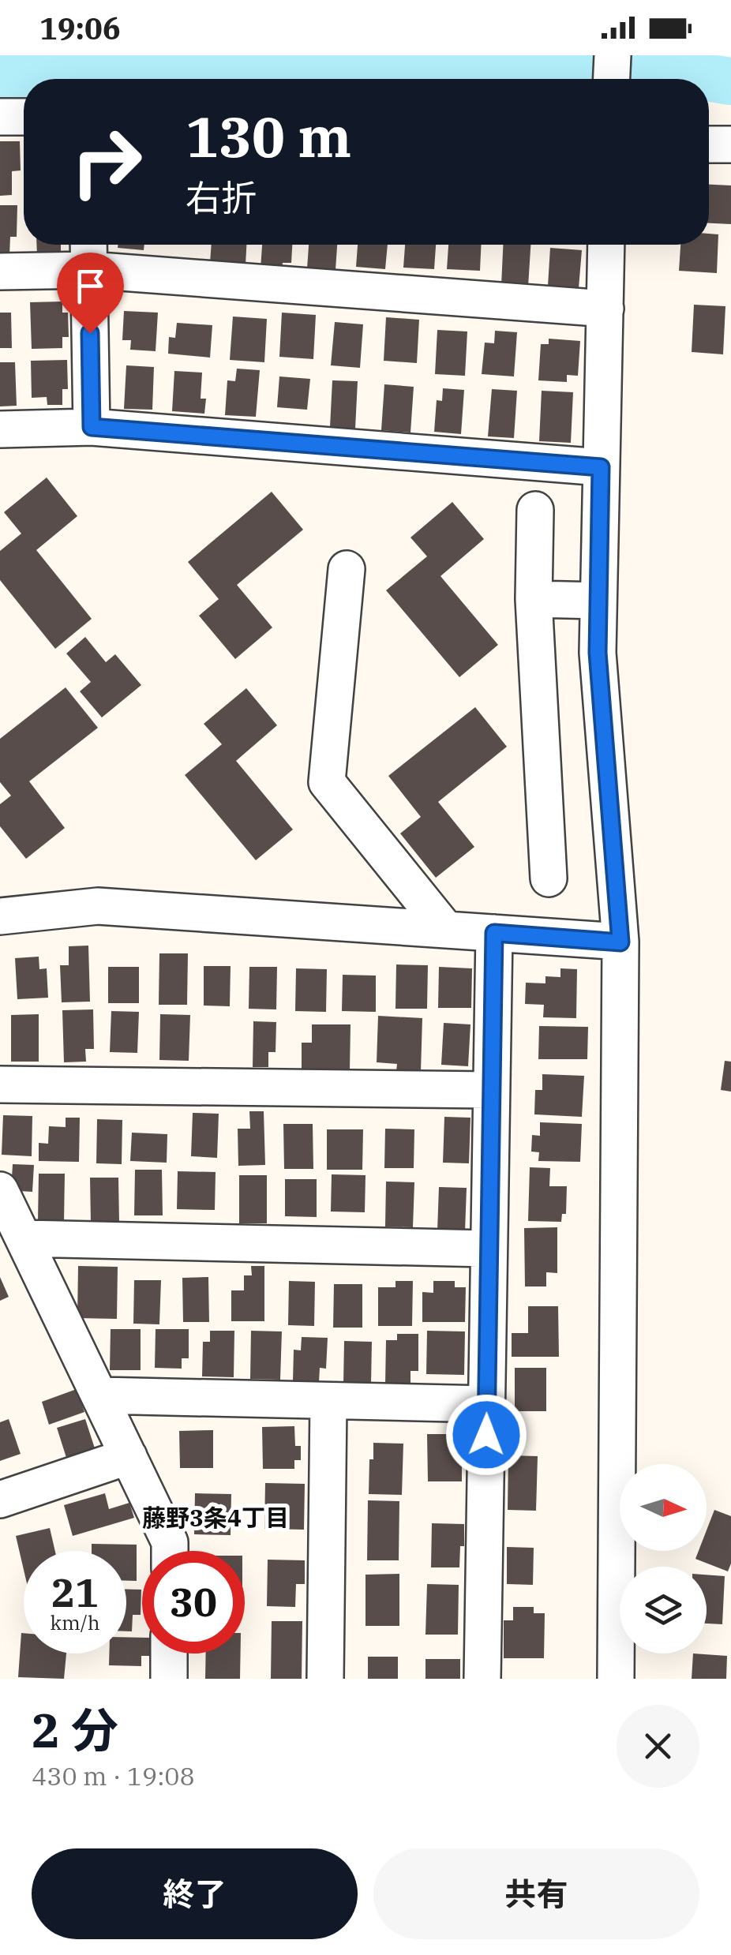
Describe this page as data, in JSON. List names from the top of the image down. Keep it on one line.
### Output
{"districts":["藤野3条4丁目"],"north":"right","page":{"status":"19:06","turn":["130 m","右折"],"speed":"21 km/h","limit":"30","heading":["2 分","430 m · 19:08"],"buttons":["終了","共有"]}}
